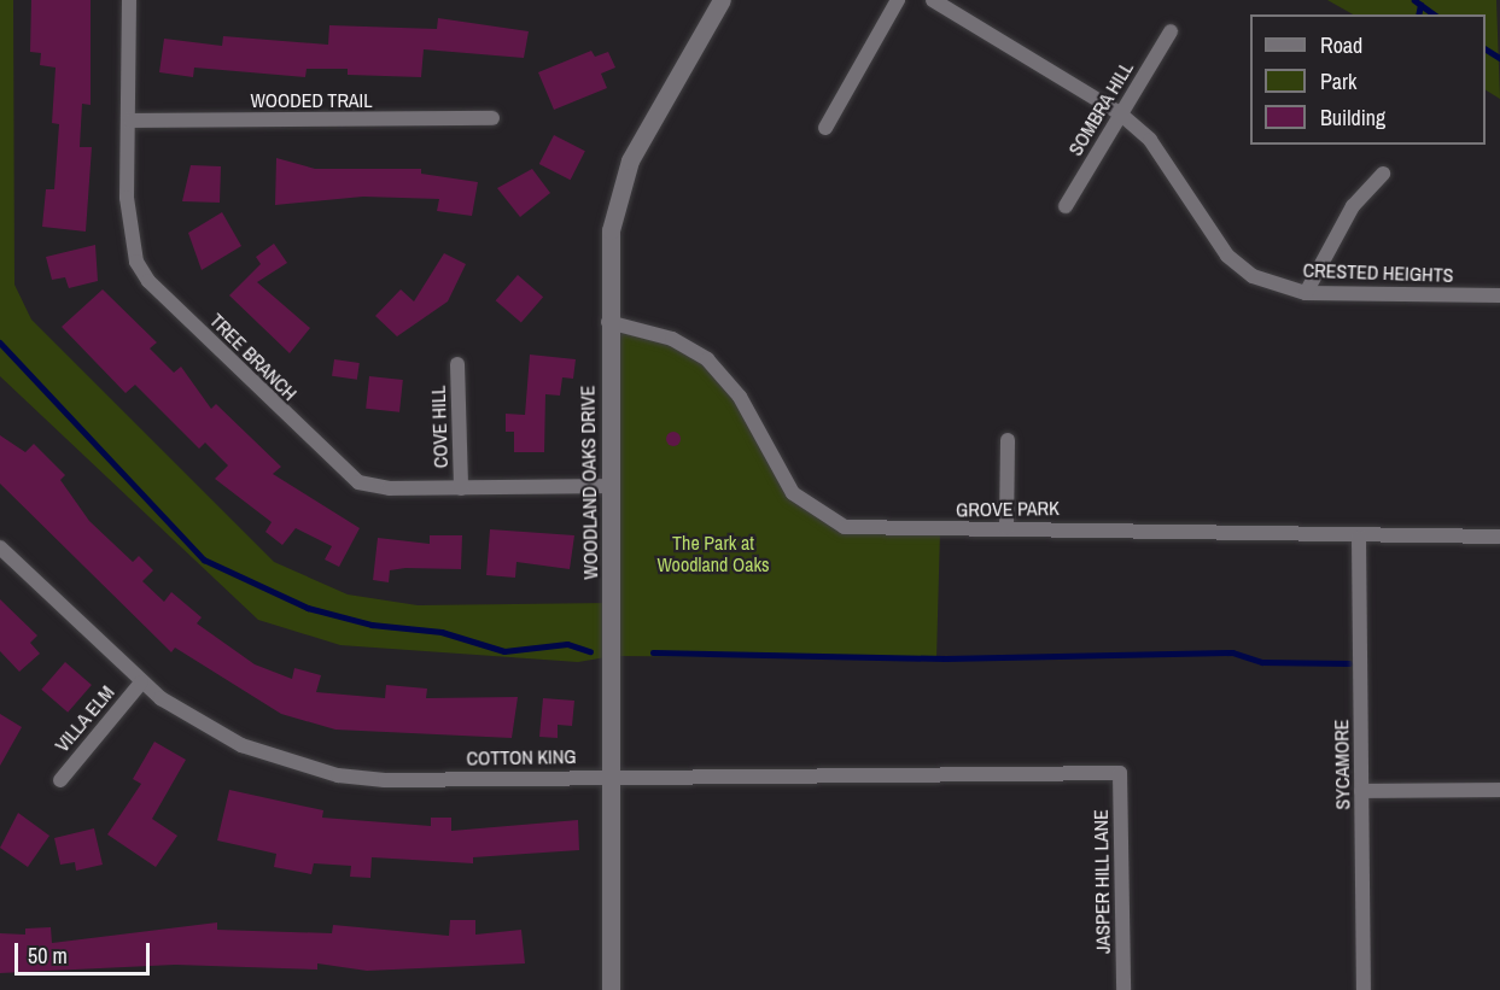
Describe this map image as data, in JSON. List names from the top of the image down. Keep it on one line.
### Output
{"streets":{"street":["WOODED TRAIL","SOMBRA HILL","CRESTED HEIGHTS","TREE BRANCH","COVE HILL","WOODLAND OAKS DRIVE","GROVE PARK","VILLA ELM","COTTON KING","SYCAMORE","JASPER HILL LANE"]},"crossings":[["WOODED TRAIL","TREE BRANCH"],["SOMBRA HILL","CRESTED HEIGHTS"],["TREE BRANCH","COVE HILL"],["TREE BRANCH","WOODLAND OAKS DRIVE"],["WOODLAND OAKS DRIVE","GROVE PARK"],["WOODLAND OAKS DRIVE","COTTON KING"],["GROVE PARK","SYCAMORE"],["VILLA ELM","COTTON KING"],["COTTON KING","JASPER HILL LANE"]],"parks":["The Park at Woodland Oaks"],"legend":["Road","Park","Building"],"scale_bar":"50 m"}
